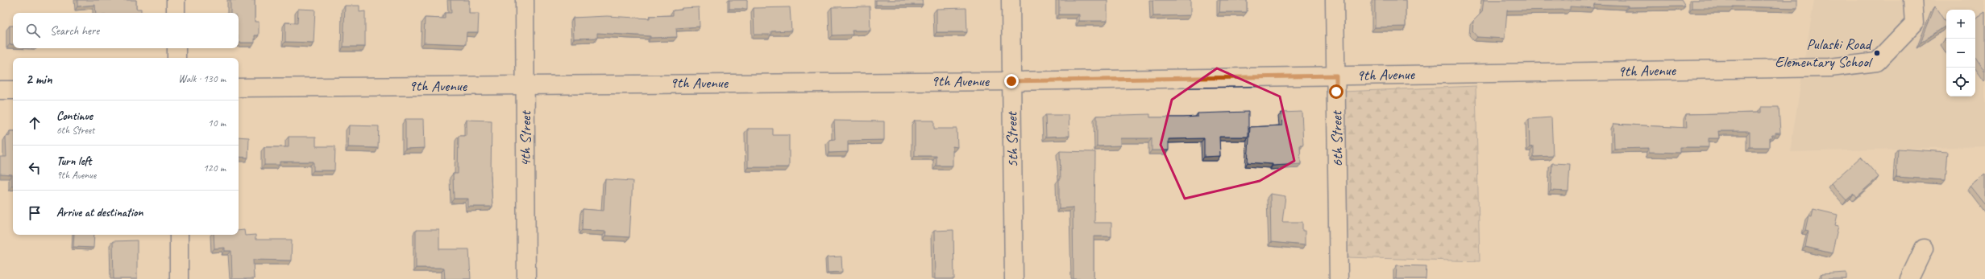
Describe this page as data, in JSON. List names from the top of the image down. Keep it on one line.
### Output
{"streets":{"street":["9th Avenue","4th Street","6th Street","5th Street"]},"crossings":[["9th Avenue","4th Street"],["9th Avenue","6th Street"],["9th Avenue","5th Street"]],"places":["Pulaski Road Elementary School"],"page":{"map_buttons":["+","−"],"search":"Search here","heading":["2 min","Walk · 130 m"],"list":[["Continue","6th Street","10 m"],["Turn left","9th Avenue","120 m"],"Arrive at destination"]}}
